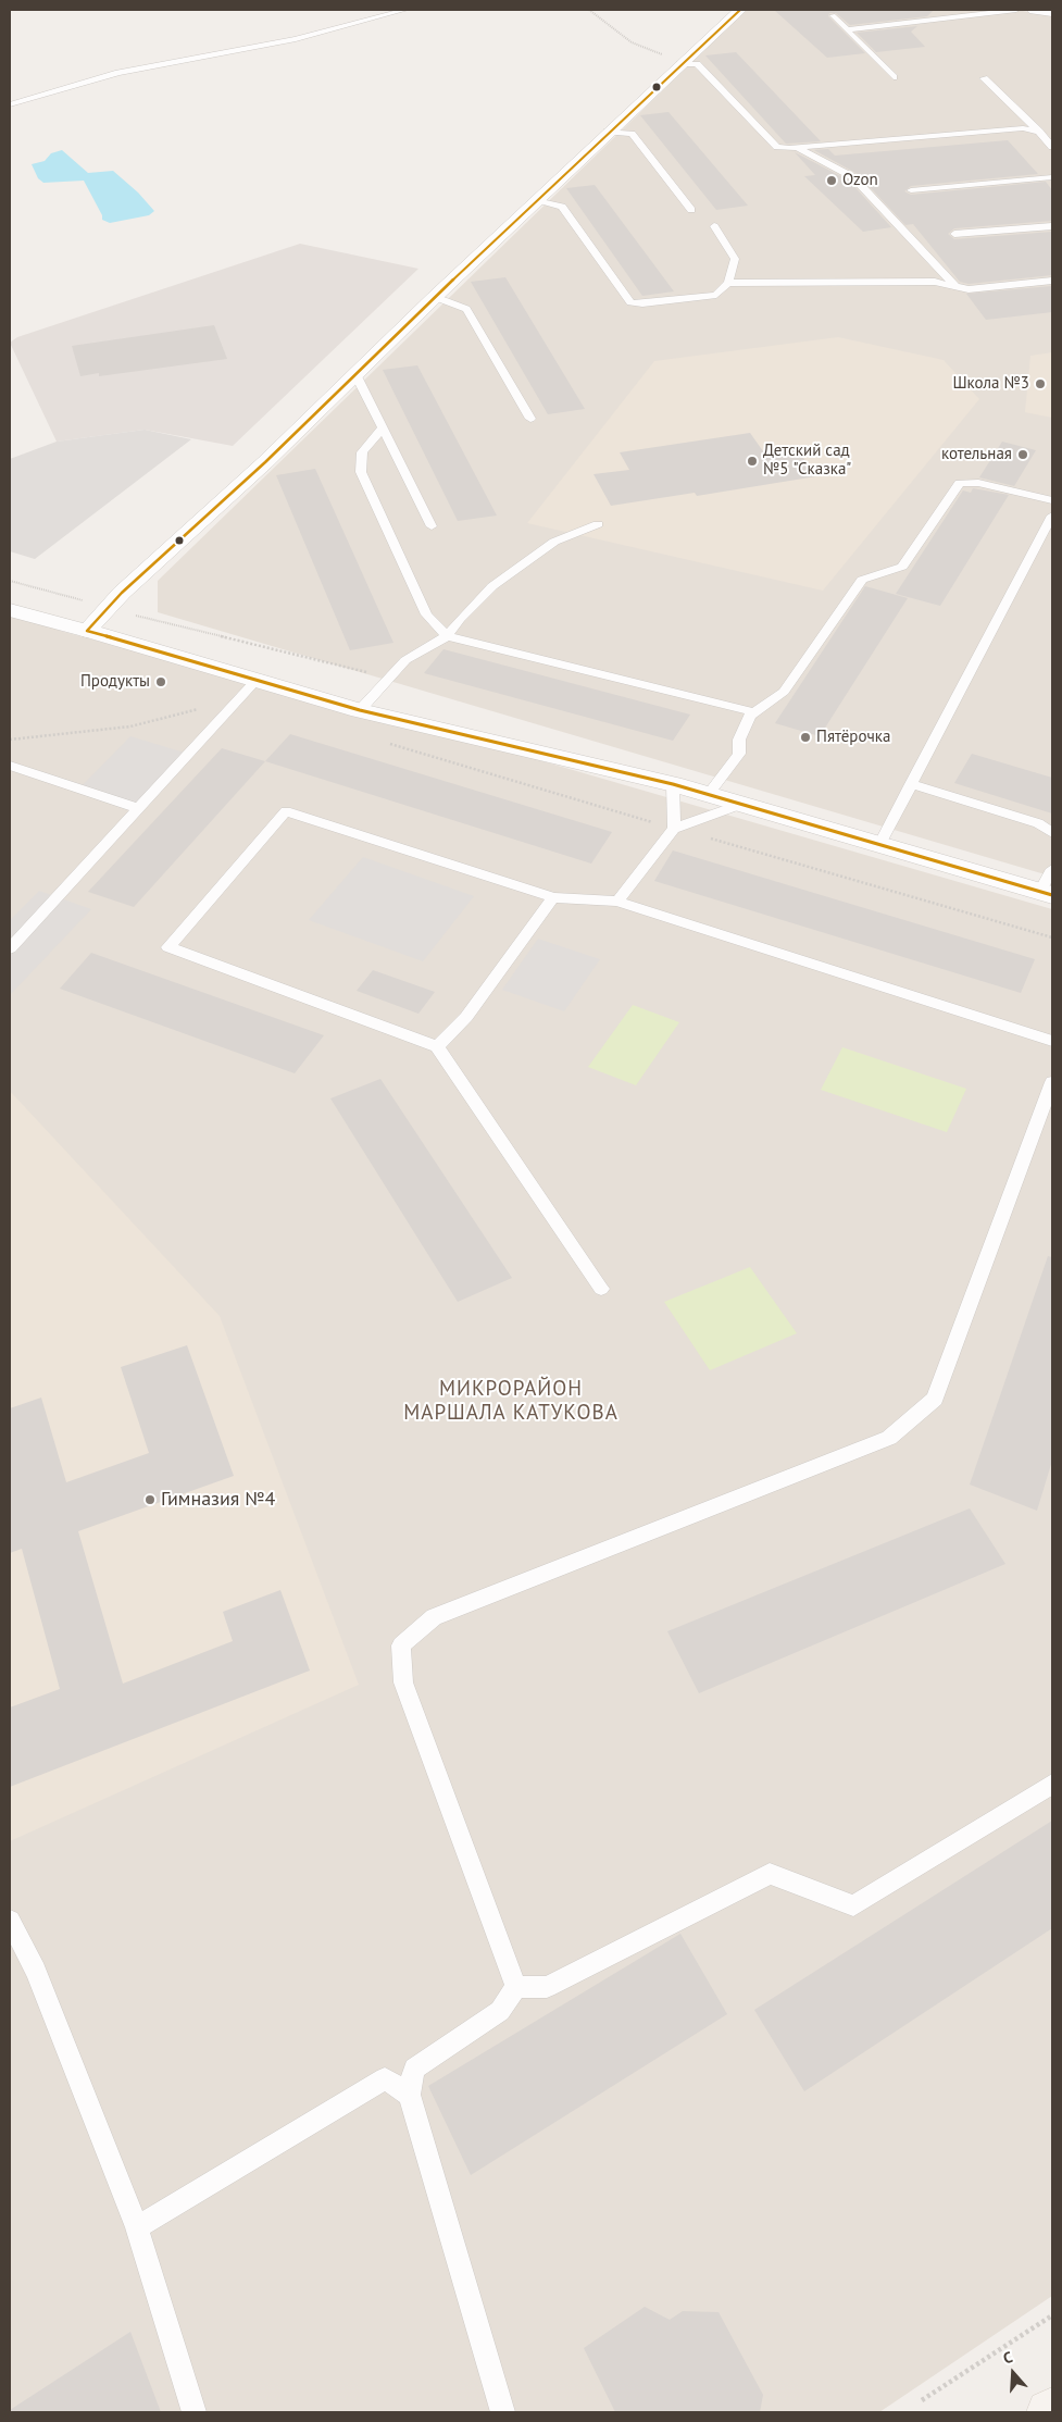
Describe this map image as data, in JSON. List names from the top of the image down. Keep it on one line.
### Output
{"districts":["МИКРОРАЙОН МАРШАЛА КАТУКОВА"],"places":["Ozon","Школа №3","котельная","Детский сад №5 \"Сказка\"","Продукты","Пятёрочка","Гимназия №4"],"north":"top"}
